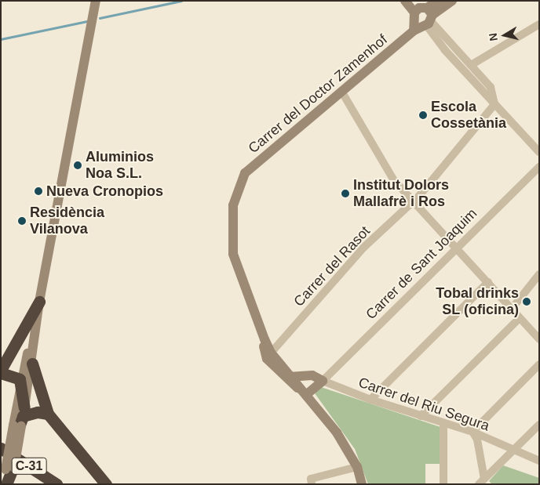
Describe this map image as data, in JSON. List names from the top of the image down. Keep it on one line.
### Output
{"streets":{"highway":["C-31"],"street":["Carrer del Doctor Zamenhof","Carrer de Sant Joaquim","Carrer del Rasot","Carrer del Riu Segura"]},"crossings":[["Carrer del Doctor Zamenhof","Carrer del Rasot"],["Carrer de Sant Joaquim","Carrer del Riu Segura"]],"places":["Escola Cossetània","Aluminios Noa S.L.","Nueva Cronopios","Institut Dolors Mallafrè i Ros","Residència Vilanova","Tobal drinks SL (oficina)"],"north":"left"}
